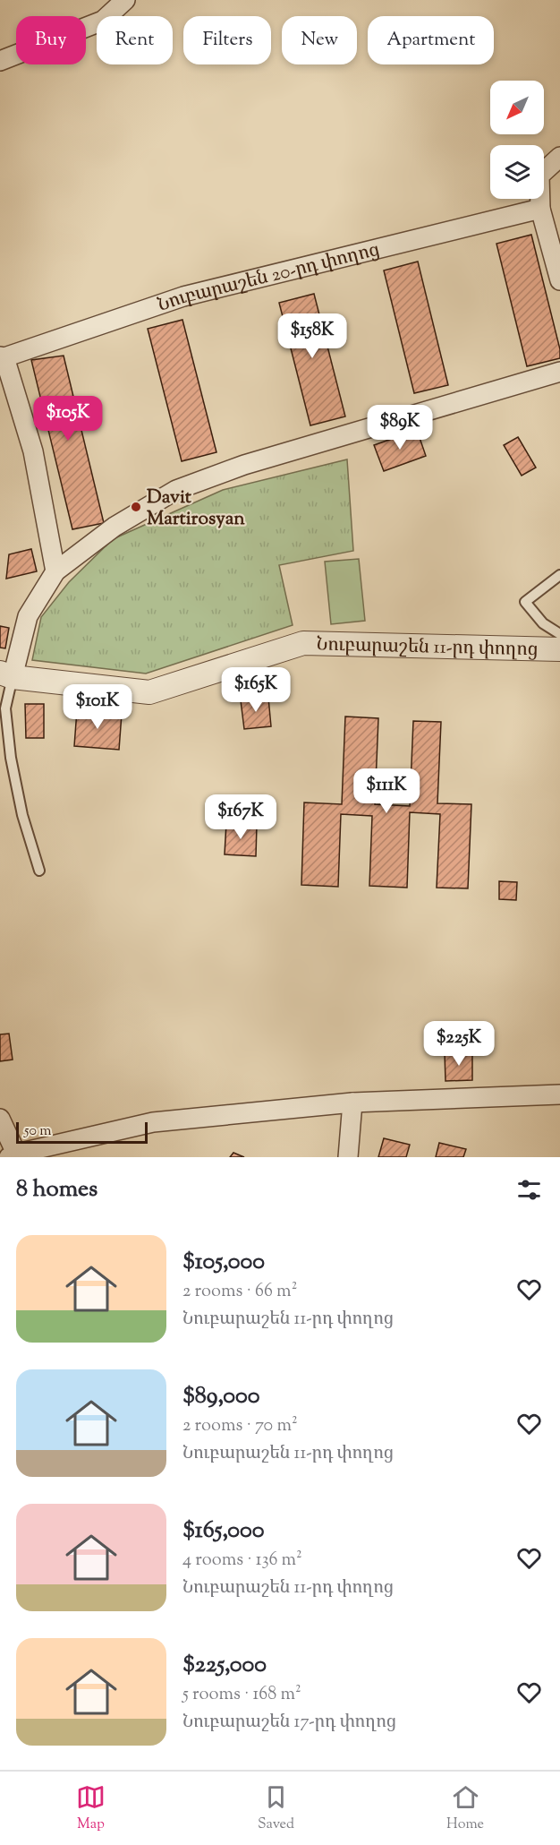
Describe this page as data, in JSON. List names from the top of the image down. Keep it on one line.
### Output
{"streets":{"street":["Նուբարաշեն 20-րդ փողոց","Նուբարաշեն 11-րդ փողոց"]},"places":["Davit Martirosyan"],"scale_bar":"50 m","north":"bottom left","page":{"chip":["Buy","Rent","Filters","New","Apartment"],"price":["$158K","$105K","$89K","$165K","$101K","$111K","$167K","$225K"],"scale":"50 m","heading":"8 homes","list":[{"name":"$105,000","note":"2 rooms · 66 m² · Նուբարաշեն 11-րդ փողոց"},{"name":"$89,000","note":"2 rooms · 70 m² · Նուբարաշեն 11-րդ փողոց"},{"name":"$165,000","note":"4 rooms · 136 m² · Նուբարաշեն 11-րդ փողոց"},{"name":"$225,000","note":"5 rooms · 168 m² · Նուբարաշեն 17-րդ փողոց"}],"tabs":["Map","Saved","Home"]}}
